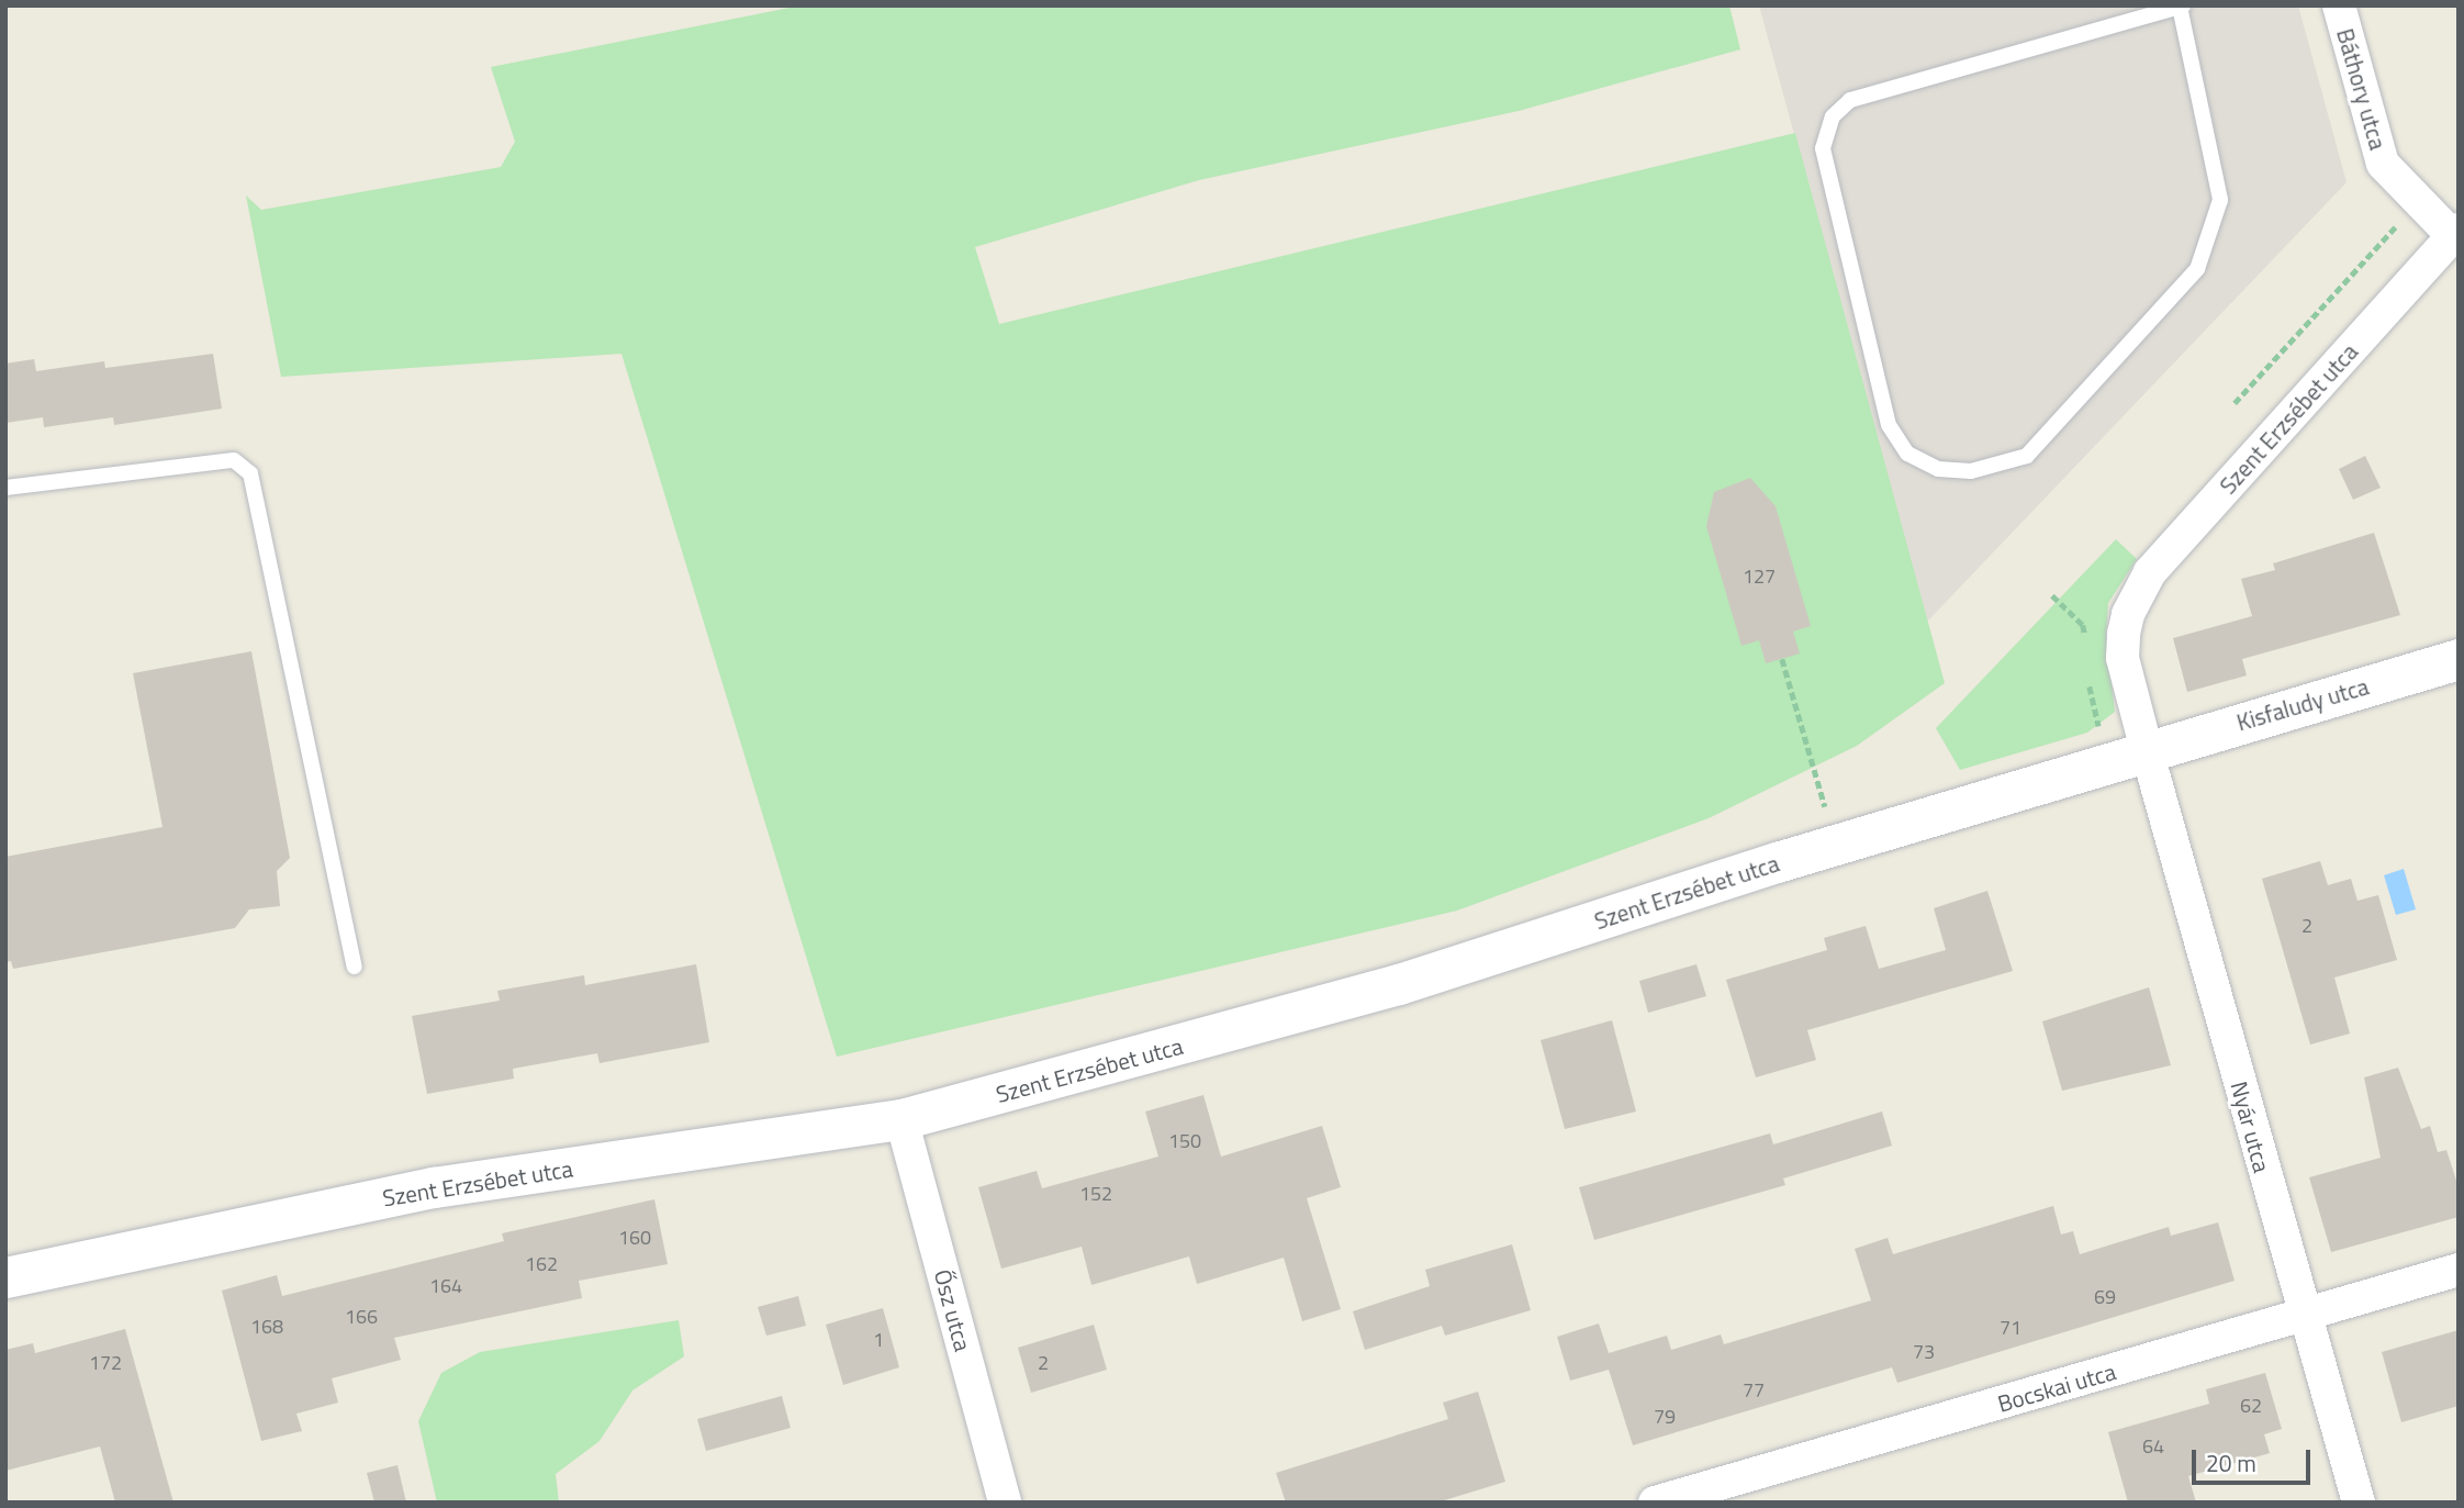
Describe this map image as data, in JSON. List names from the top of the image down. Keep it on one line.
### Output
{"streets":{"street":["Báthory utca","Szent Erzsébet utca","Kisfaludy utca","Nyár utca","Ősz utca","Bocskai utca"]},"crossings":[["Báthory utca","Szent Erzsébet utca"],["Szent Erzsébet utca","Kisfaludy utca"],["Szent Erzsébet utca","Nyár utca"],["Szent Erzsébet utca","Ősz utca"],["Kisfaludy utca","Nyár utca"],["Nyár utca","Bocskai utca"]],"house_numbers":["127","2","150","152","160","162","164","69","166","168","71","1","73","172","2","77","62","79","64"],"scale_bar":"20 m"}
